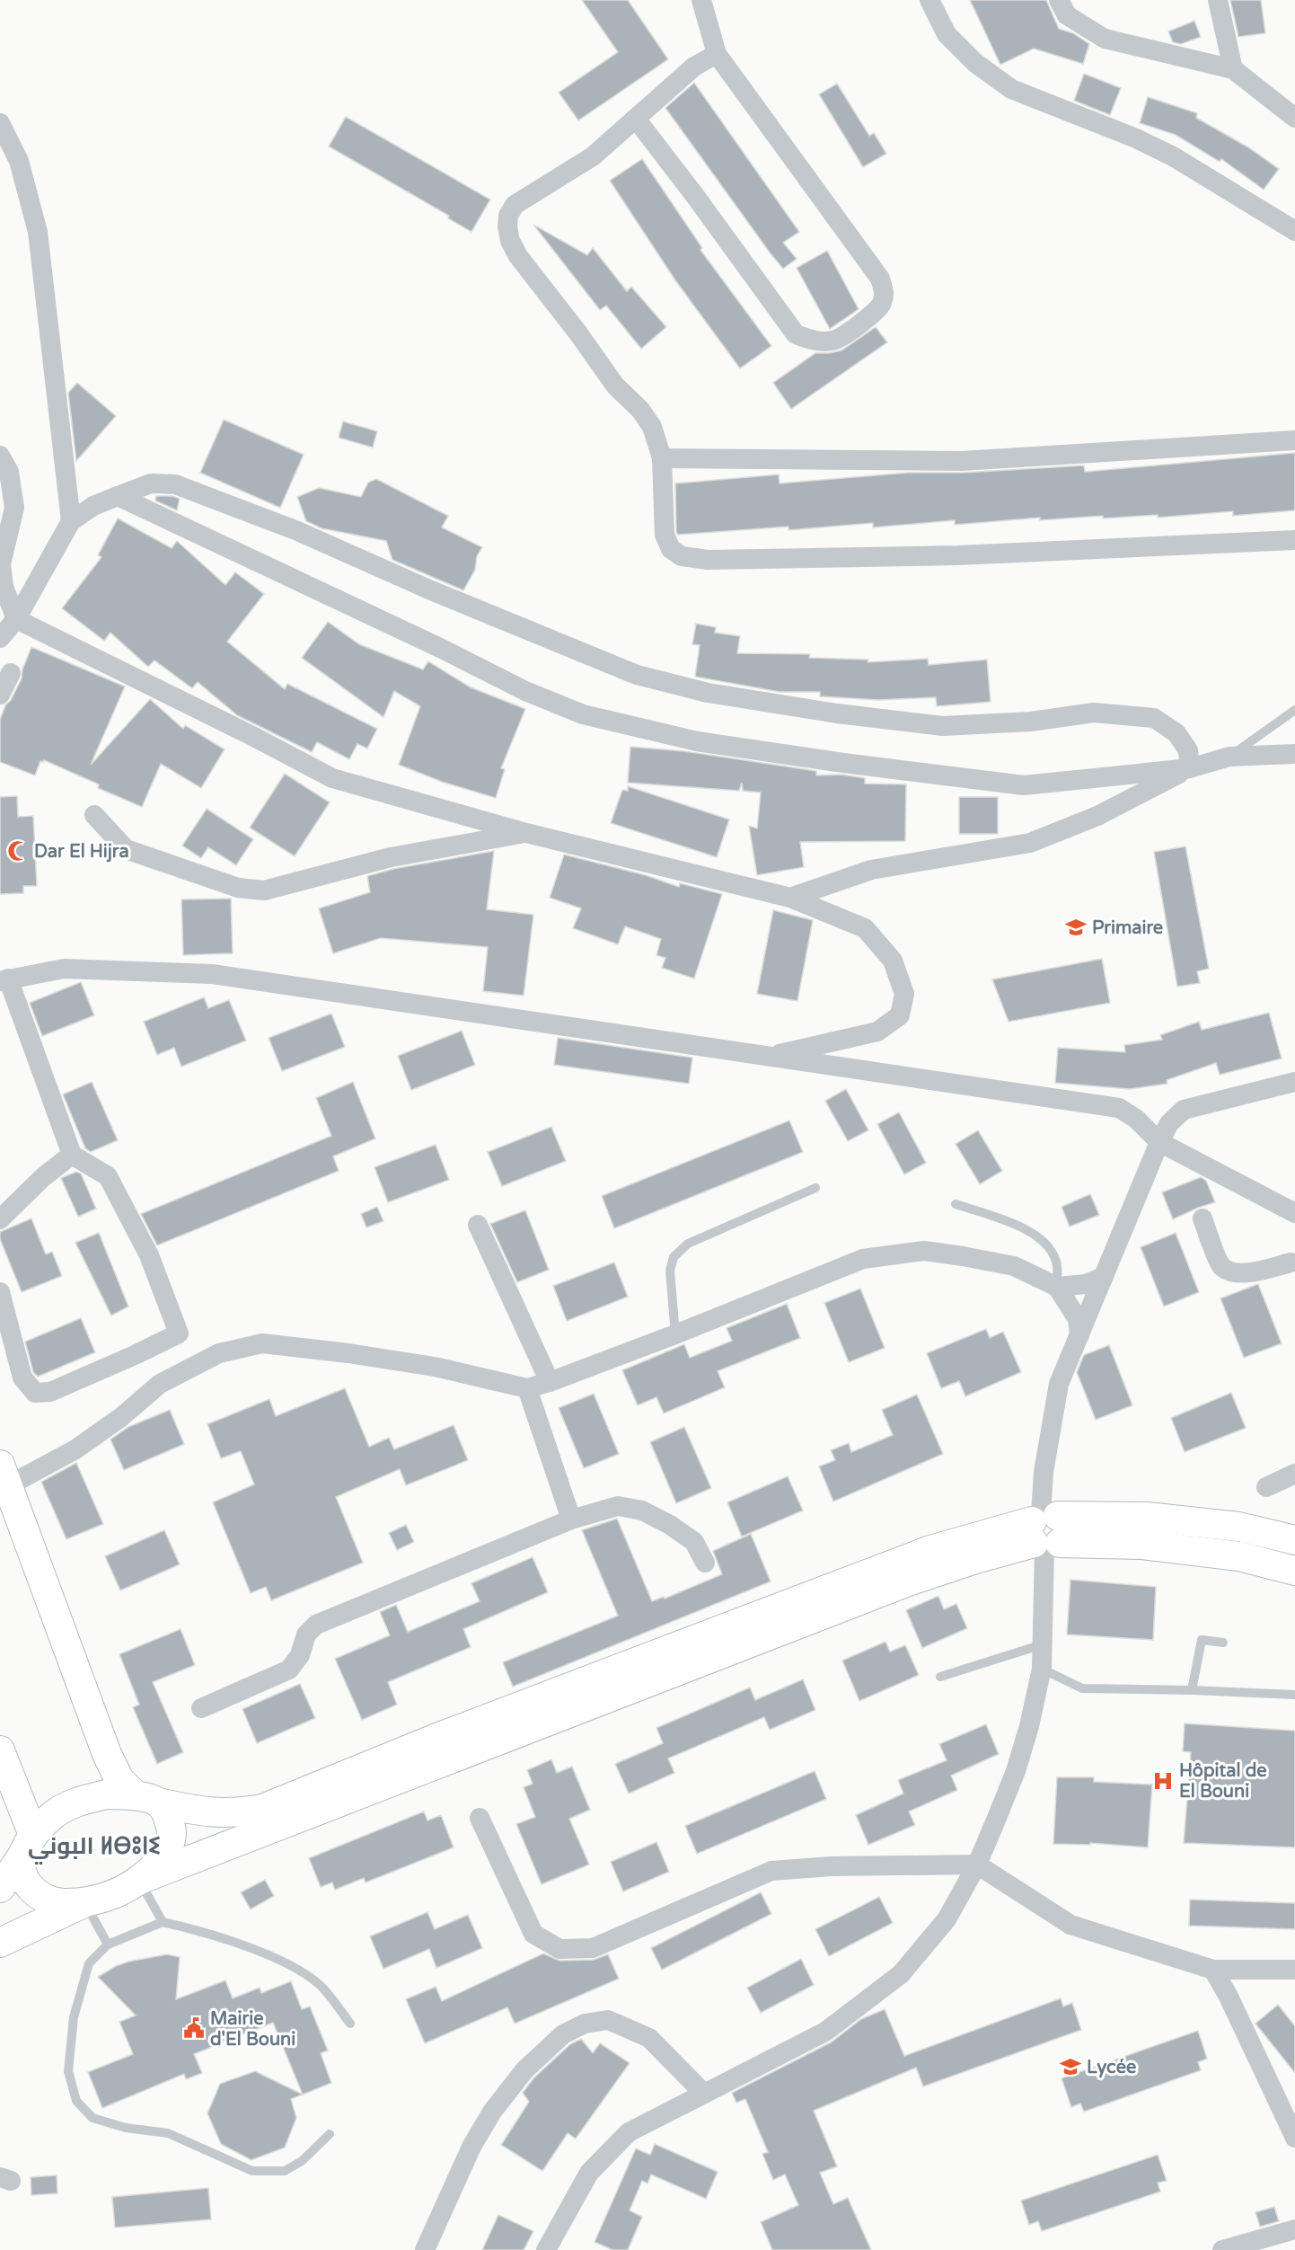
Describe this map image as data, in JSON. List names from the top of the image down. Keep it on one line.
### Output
{"districts":["البوني ⵍⴱⵓⵏⵉ"],"places":{"mosque":["Dar El Hijra"],"school or university":["Primaire","Lycée"],"hospital":["Hôpital de El Bouni"],"public building":["Mairie d'El Bouni"]}}
